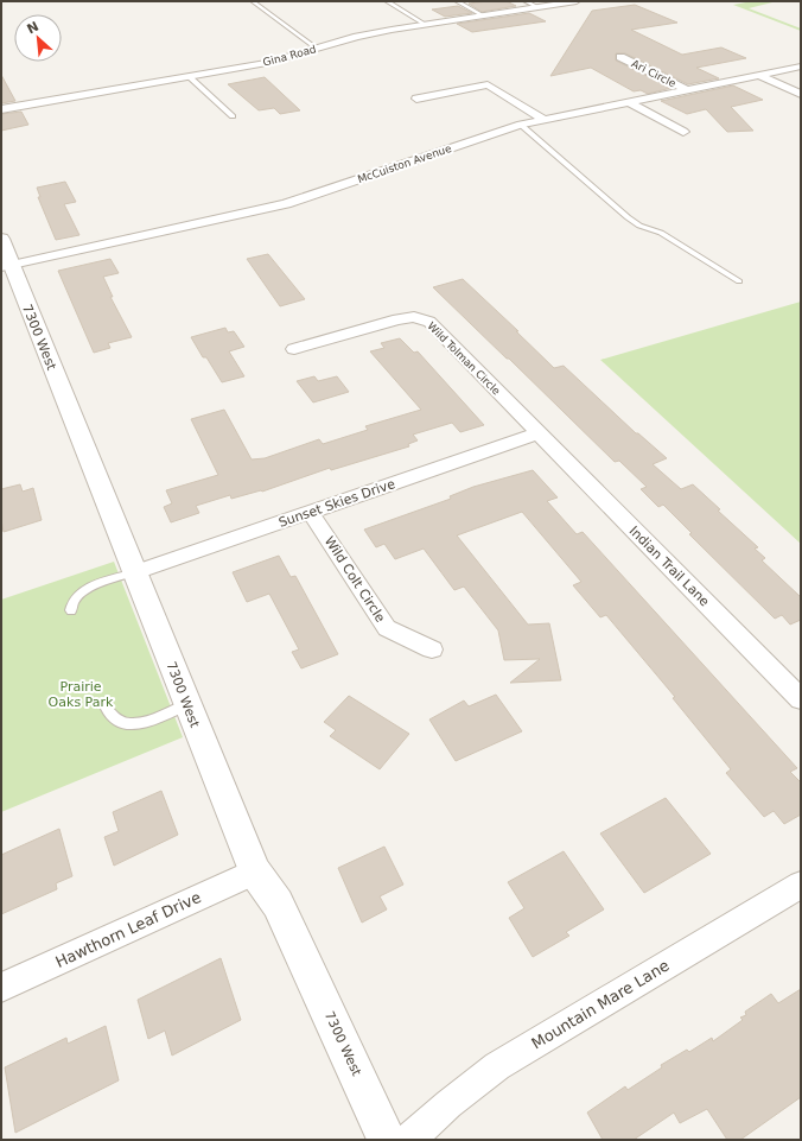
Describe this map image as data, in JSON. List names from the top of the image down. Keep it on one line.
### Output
{"streets":{"street":["Gina Road","Ari Circle","McCuiston Avenue","7300 West","Wild Tolman Circle","Sunset Skies Drive","Indian Trail Lane","Wild Colt Circle","Hawthorn Leaf Drive","Mountain Mare Lane"]},"crossings":[["Ari Circle","McCuiston Avenue"],["McCuiston Avenue","7300 West"],["7300 West","Sunset Skies Drive"],["7300 West","Hawthorn Leaf Drive"],["Wild Tolman Circle","Sunset Skies Drive"],["Wild Tolman Circle","Indian Trail Lane"],["Sunset Skies Drive","Indian Trail Lane"],["Sunset Skies Drive","Wild Colt Circle"]],"parks":["Prairie Oaks Park"],"north":"top left"}
